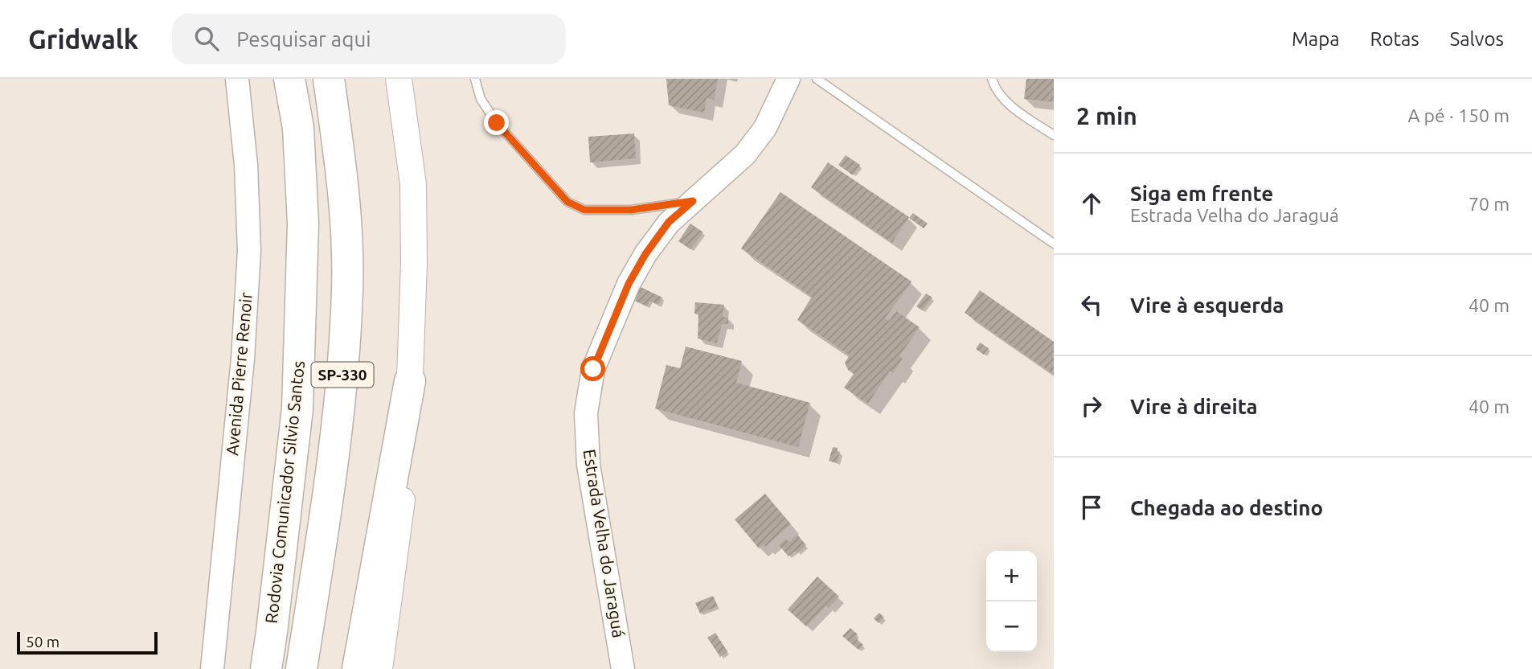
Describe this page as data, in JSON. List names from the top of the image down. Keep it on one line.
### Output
{"streets":{"highway":["SP-330","Rodovia Comunicador Silvio Santos"],"street":["Avenida Pierre Renoir","Estrada Velha do Jaraguá"]},"scale_bar":"50 m","page":{"header":"Gridwalk","search":"Pesquisar aqui","nav":["Mapa","Rotas","Salvos"],"heading":["2 min","A pé · 150 m"],"list":[["Siga em frente","Estrada Velha do Jaraguá","70 m"],["Vire à esquerda","40 m"],["Vire à direita","40 m"],"Chegada ao destino"],"map_buttons":["+","−"],"scale":"50 m"}}
